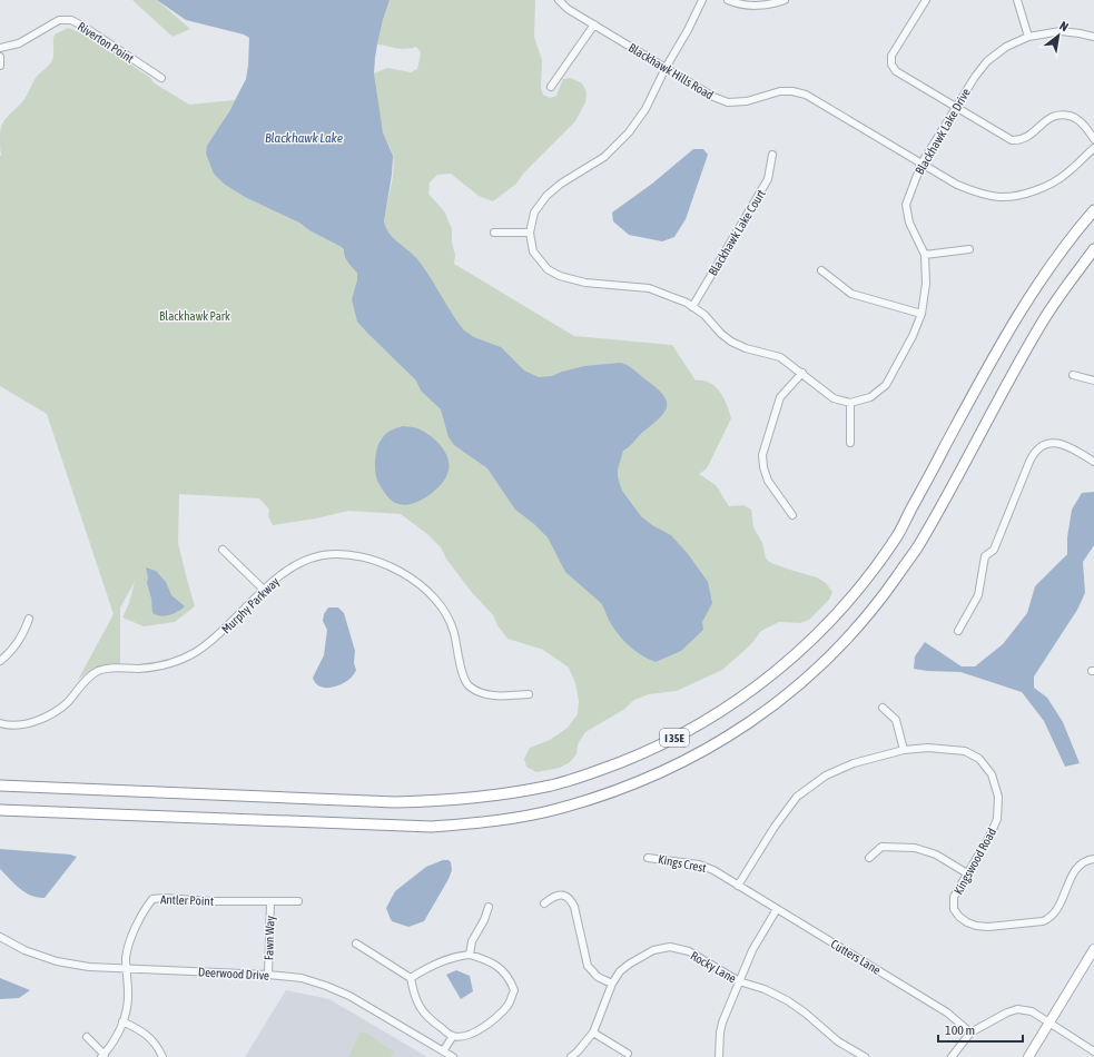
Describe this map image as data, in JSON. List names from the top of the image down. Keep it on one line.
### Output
{"streets":{"highway":["I 35E"],"street":["Riverton Point","Blackhawk Hills Road","Blackhawk Lake Drive","Blackhawk Lake Court","Murphy Parkway","Kingswood Road","Kings Crest","Antler Point","Fawn Way","Cutters Lane","Rocky Lane","Deerwood Drive"]},"crossings":[["Blackhawk Hills Road","Blackhawk Lake Drive"],["Kingswood Road","Kings Crest"],["Kingswood Road","Cutters Lane"],["Kings Crest","Cutters Lane"],["Antler Point","Fawn Way"],["Antler Point","Deerwood Drive"],["Fawn Way","Deerwood Drive"]],"water":["Blackhawk Lake"],"parks":["Blackhawk Park"],"scale_bar":"100 m","north":"top right"}
